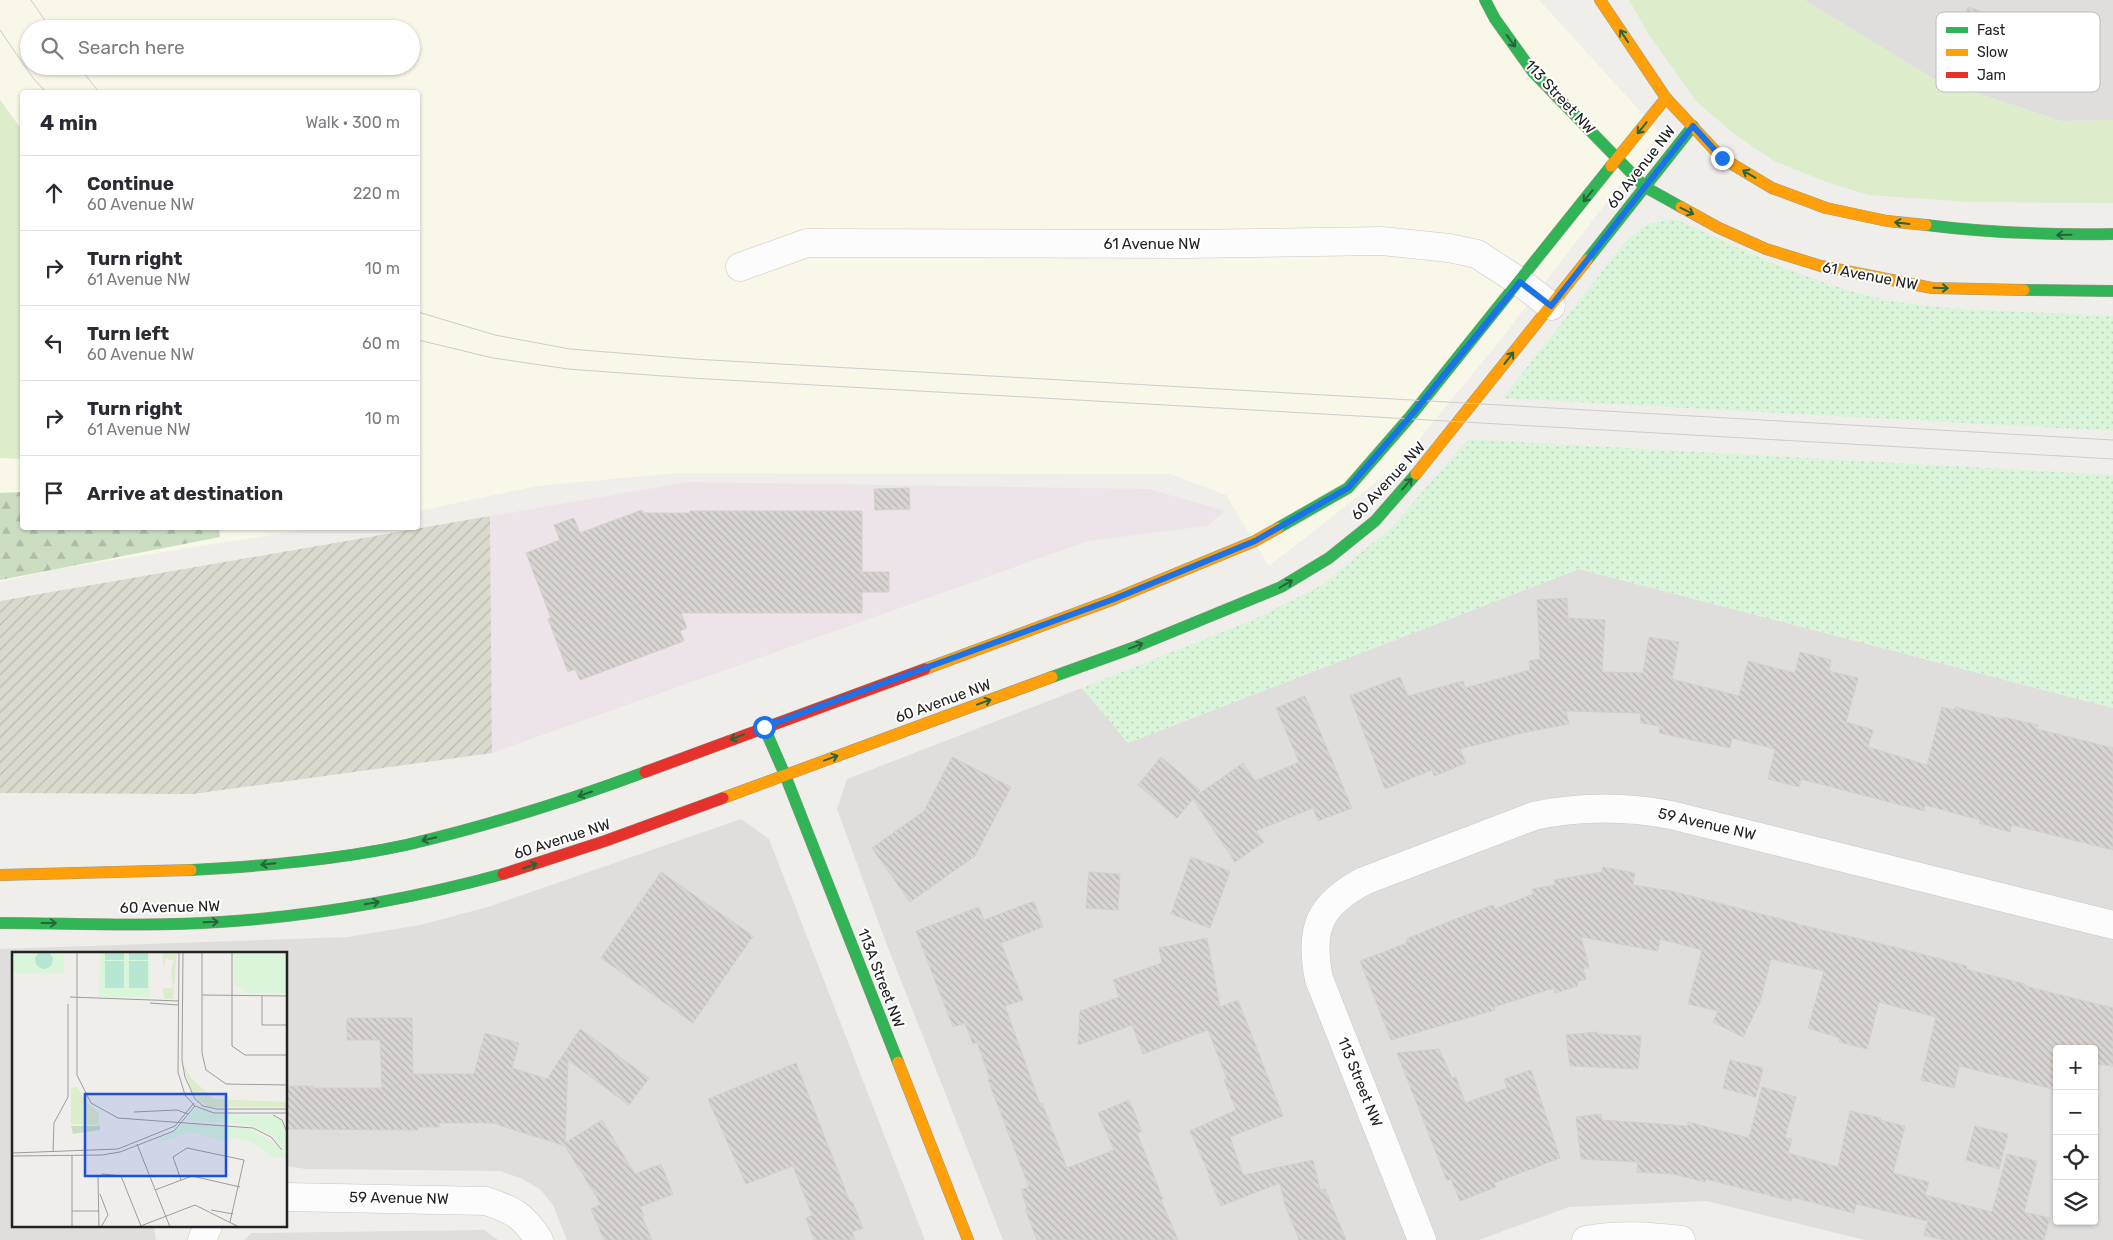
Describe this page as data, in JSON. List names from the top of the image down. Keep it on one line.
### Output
{"streets":{"street":["113 Street NW","60 Avenue NW","61 Avenue NW","59 Avenue NW","113A Street NW"]},"crossings":[["113 Street NW","60 Avenue NW"],["113 Street NW","61 Avenue NW"],["113 Street NW","59 Avenue NW"],["60 Avenue NW","61 Avenue NW"],["60 Avenue NW","113A Street NW"]],"legend":["Fast","Slow","Jam"],"page":{"search":"Search here","heading":["4 min","Walk · 300 m"],"list":[["Continue","60 Avenue NW","220 m"],["Turn right","61 Avenue NW","10 m"],["Turn left","60 Avenue NW","60 m"],["Turn right","61 Avenue NW","10 m"],"Arrive at destination"],"map_buttons":["+","−"]}}
